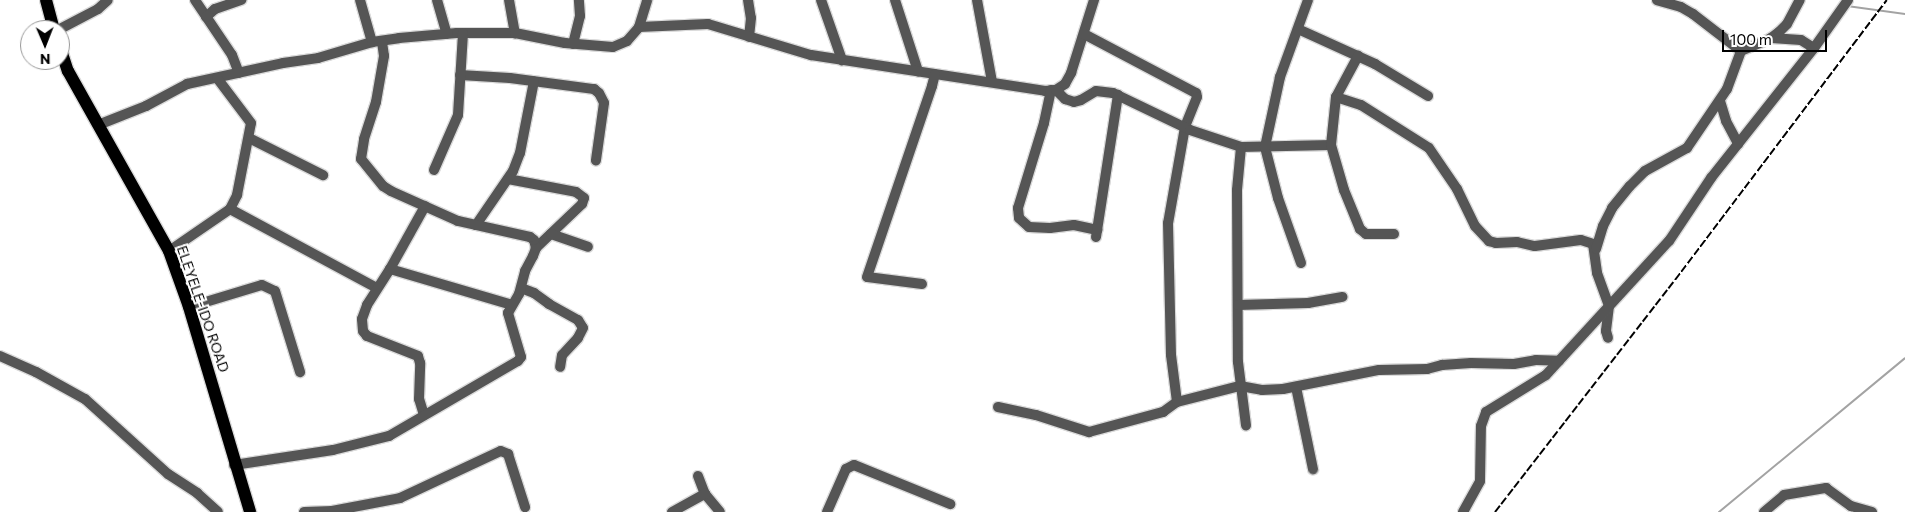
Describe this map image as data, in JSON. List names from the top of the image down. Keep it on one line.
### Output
{"streets":{"main road":["ELEYELE-IDO ROAD"]},"scale_bar":"100 m","north":"bottom"}
